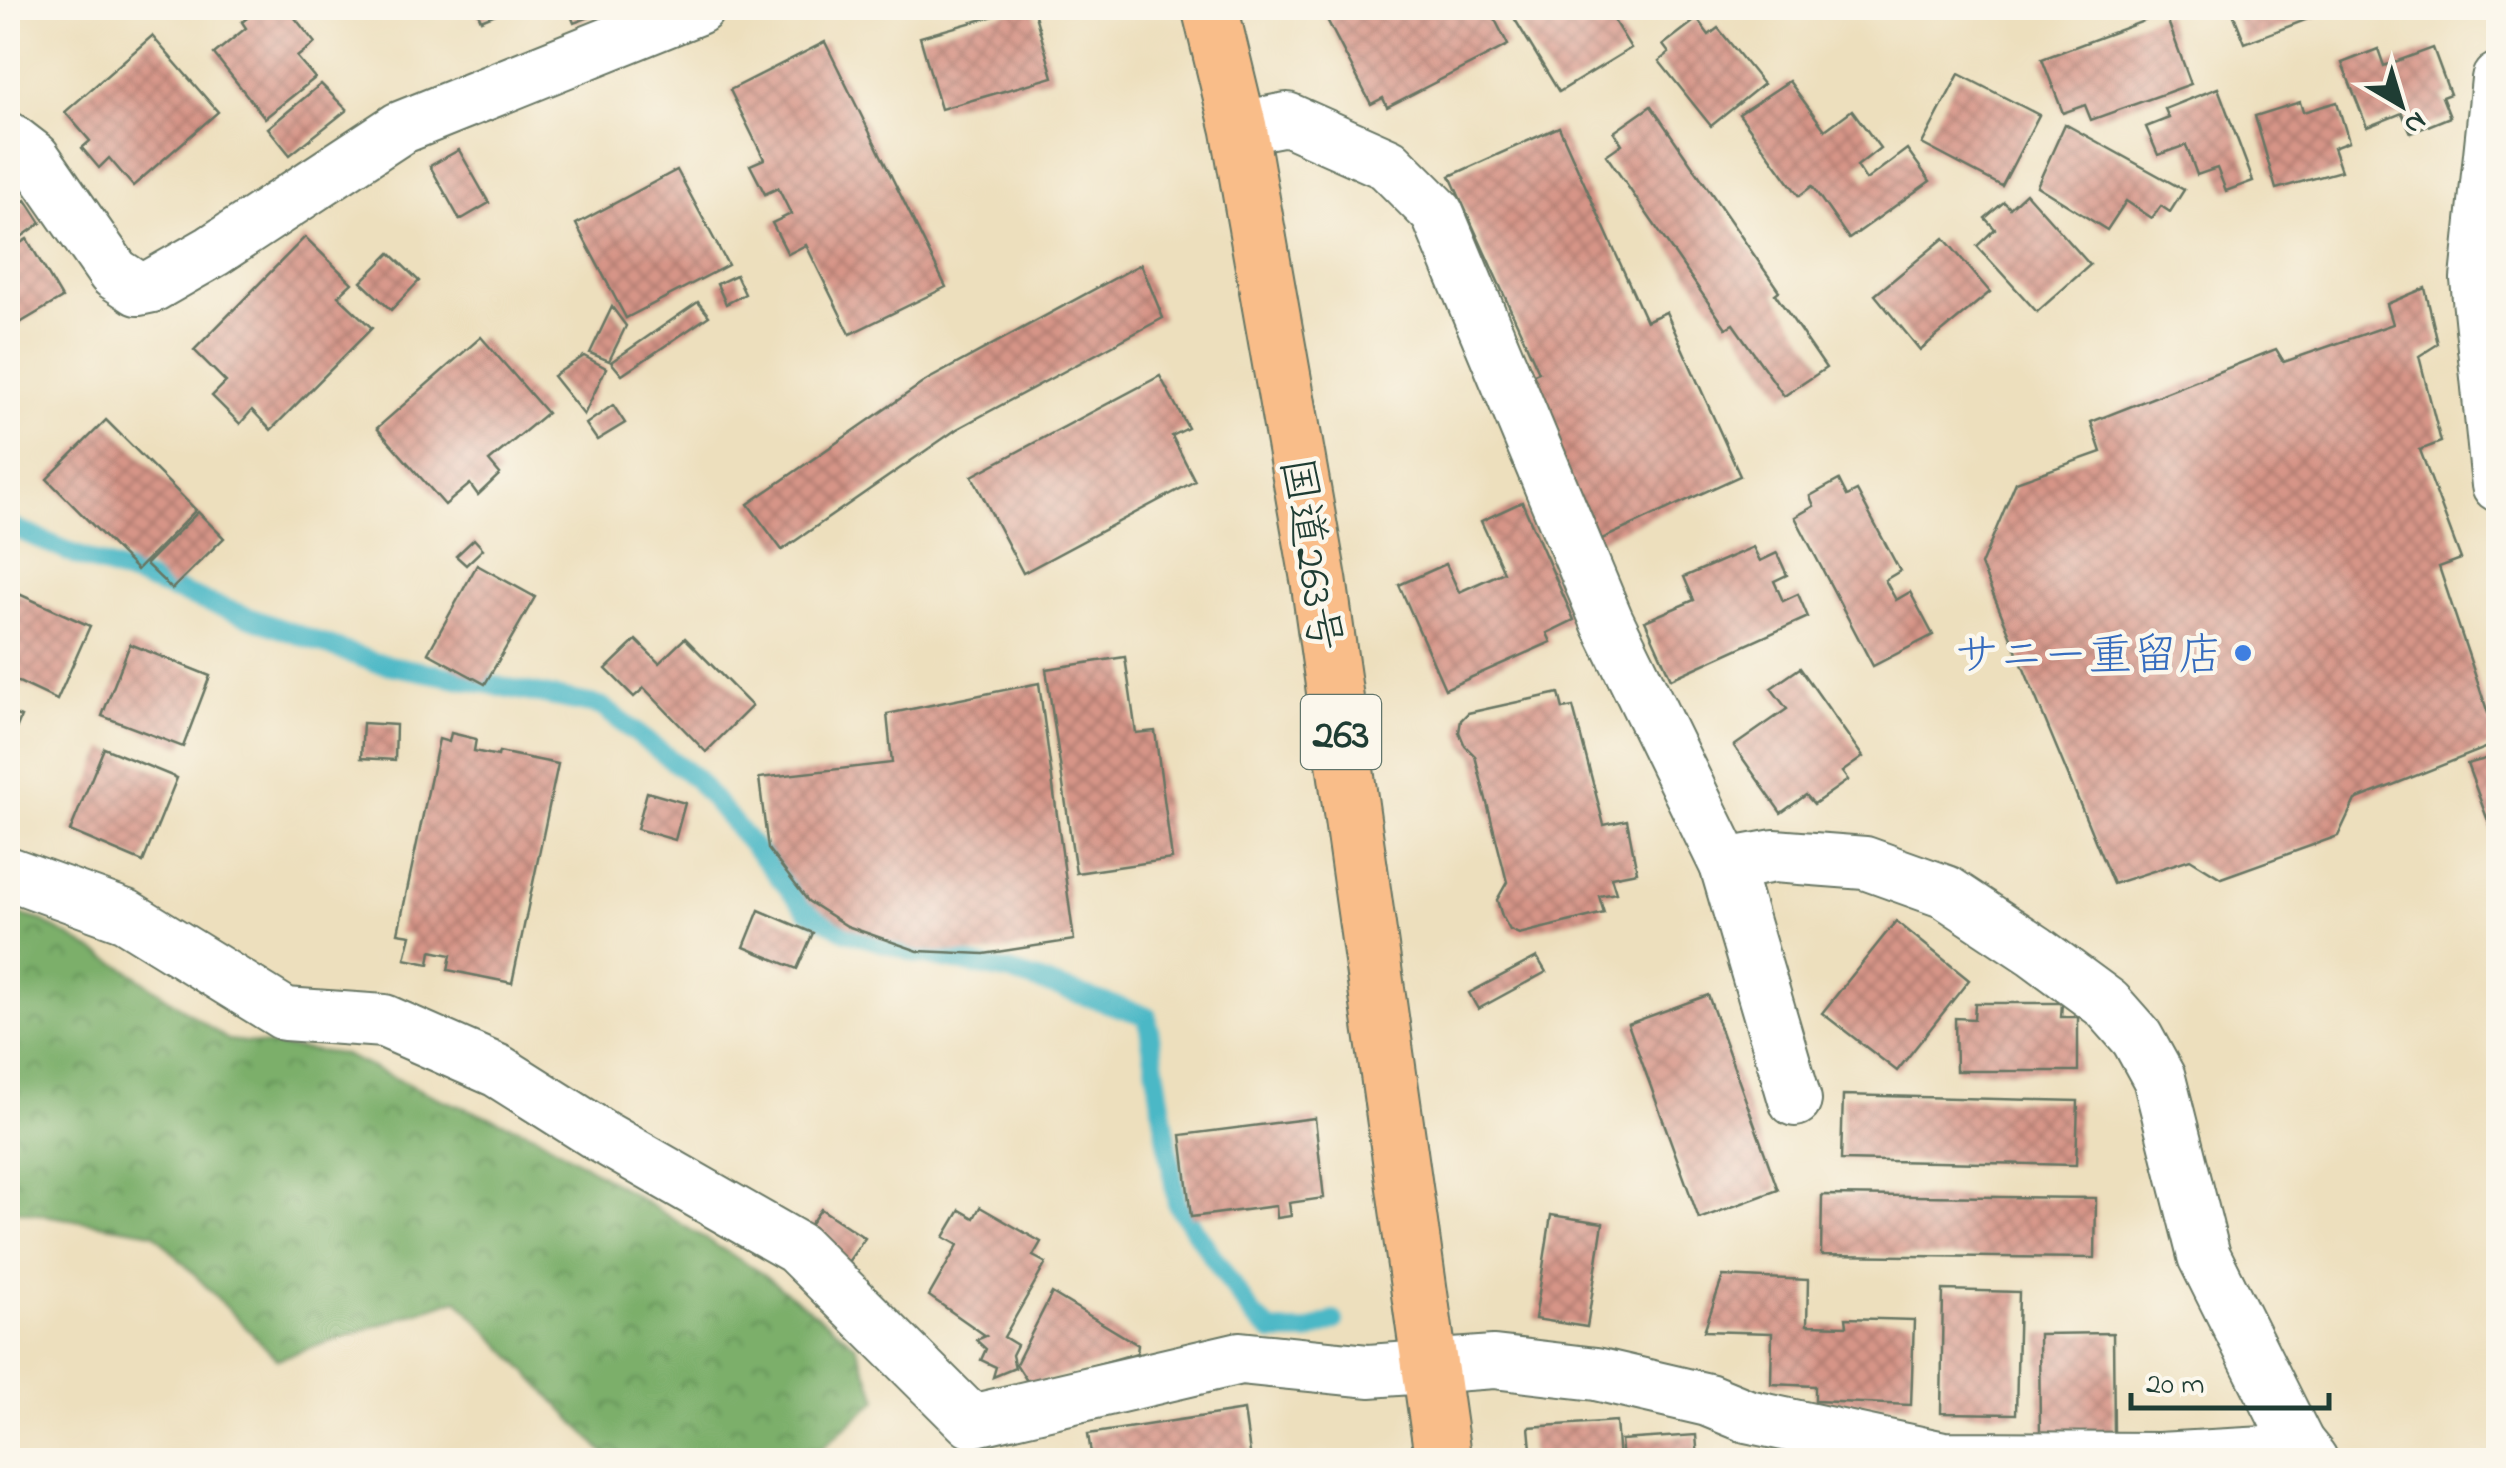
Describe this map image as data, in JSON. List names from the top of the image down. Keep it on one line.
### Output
{"streets":{"highway":["国道263号","263"]},"places":["サニー重留店"],"scale_bar":"20 m","north":"bottom right"}
